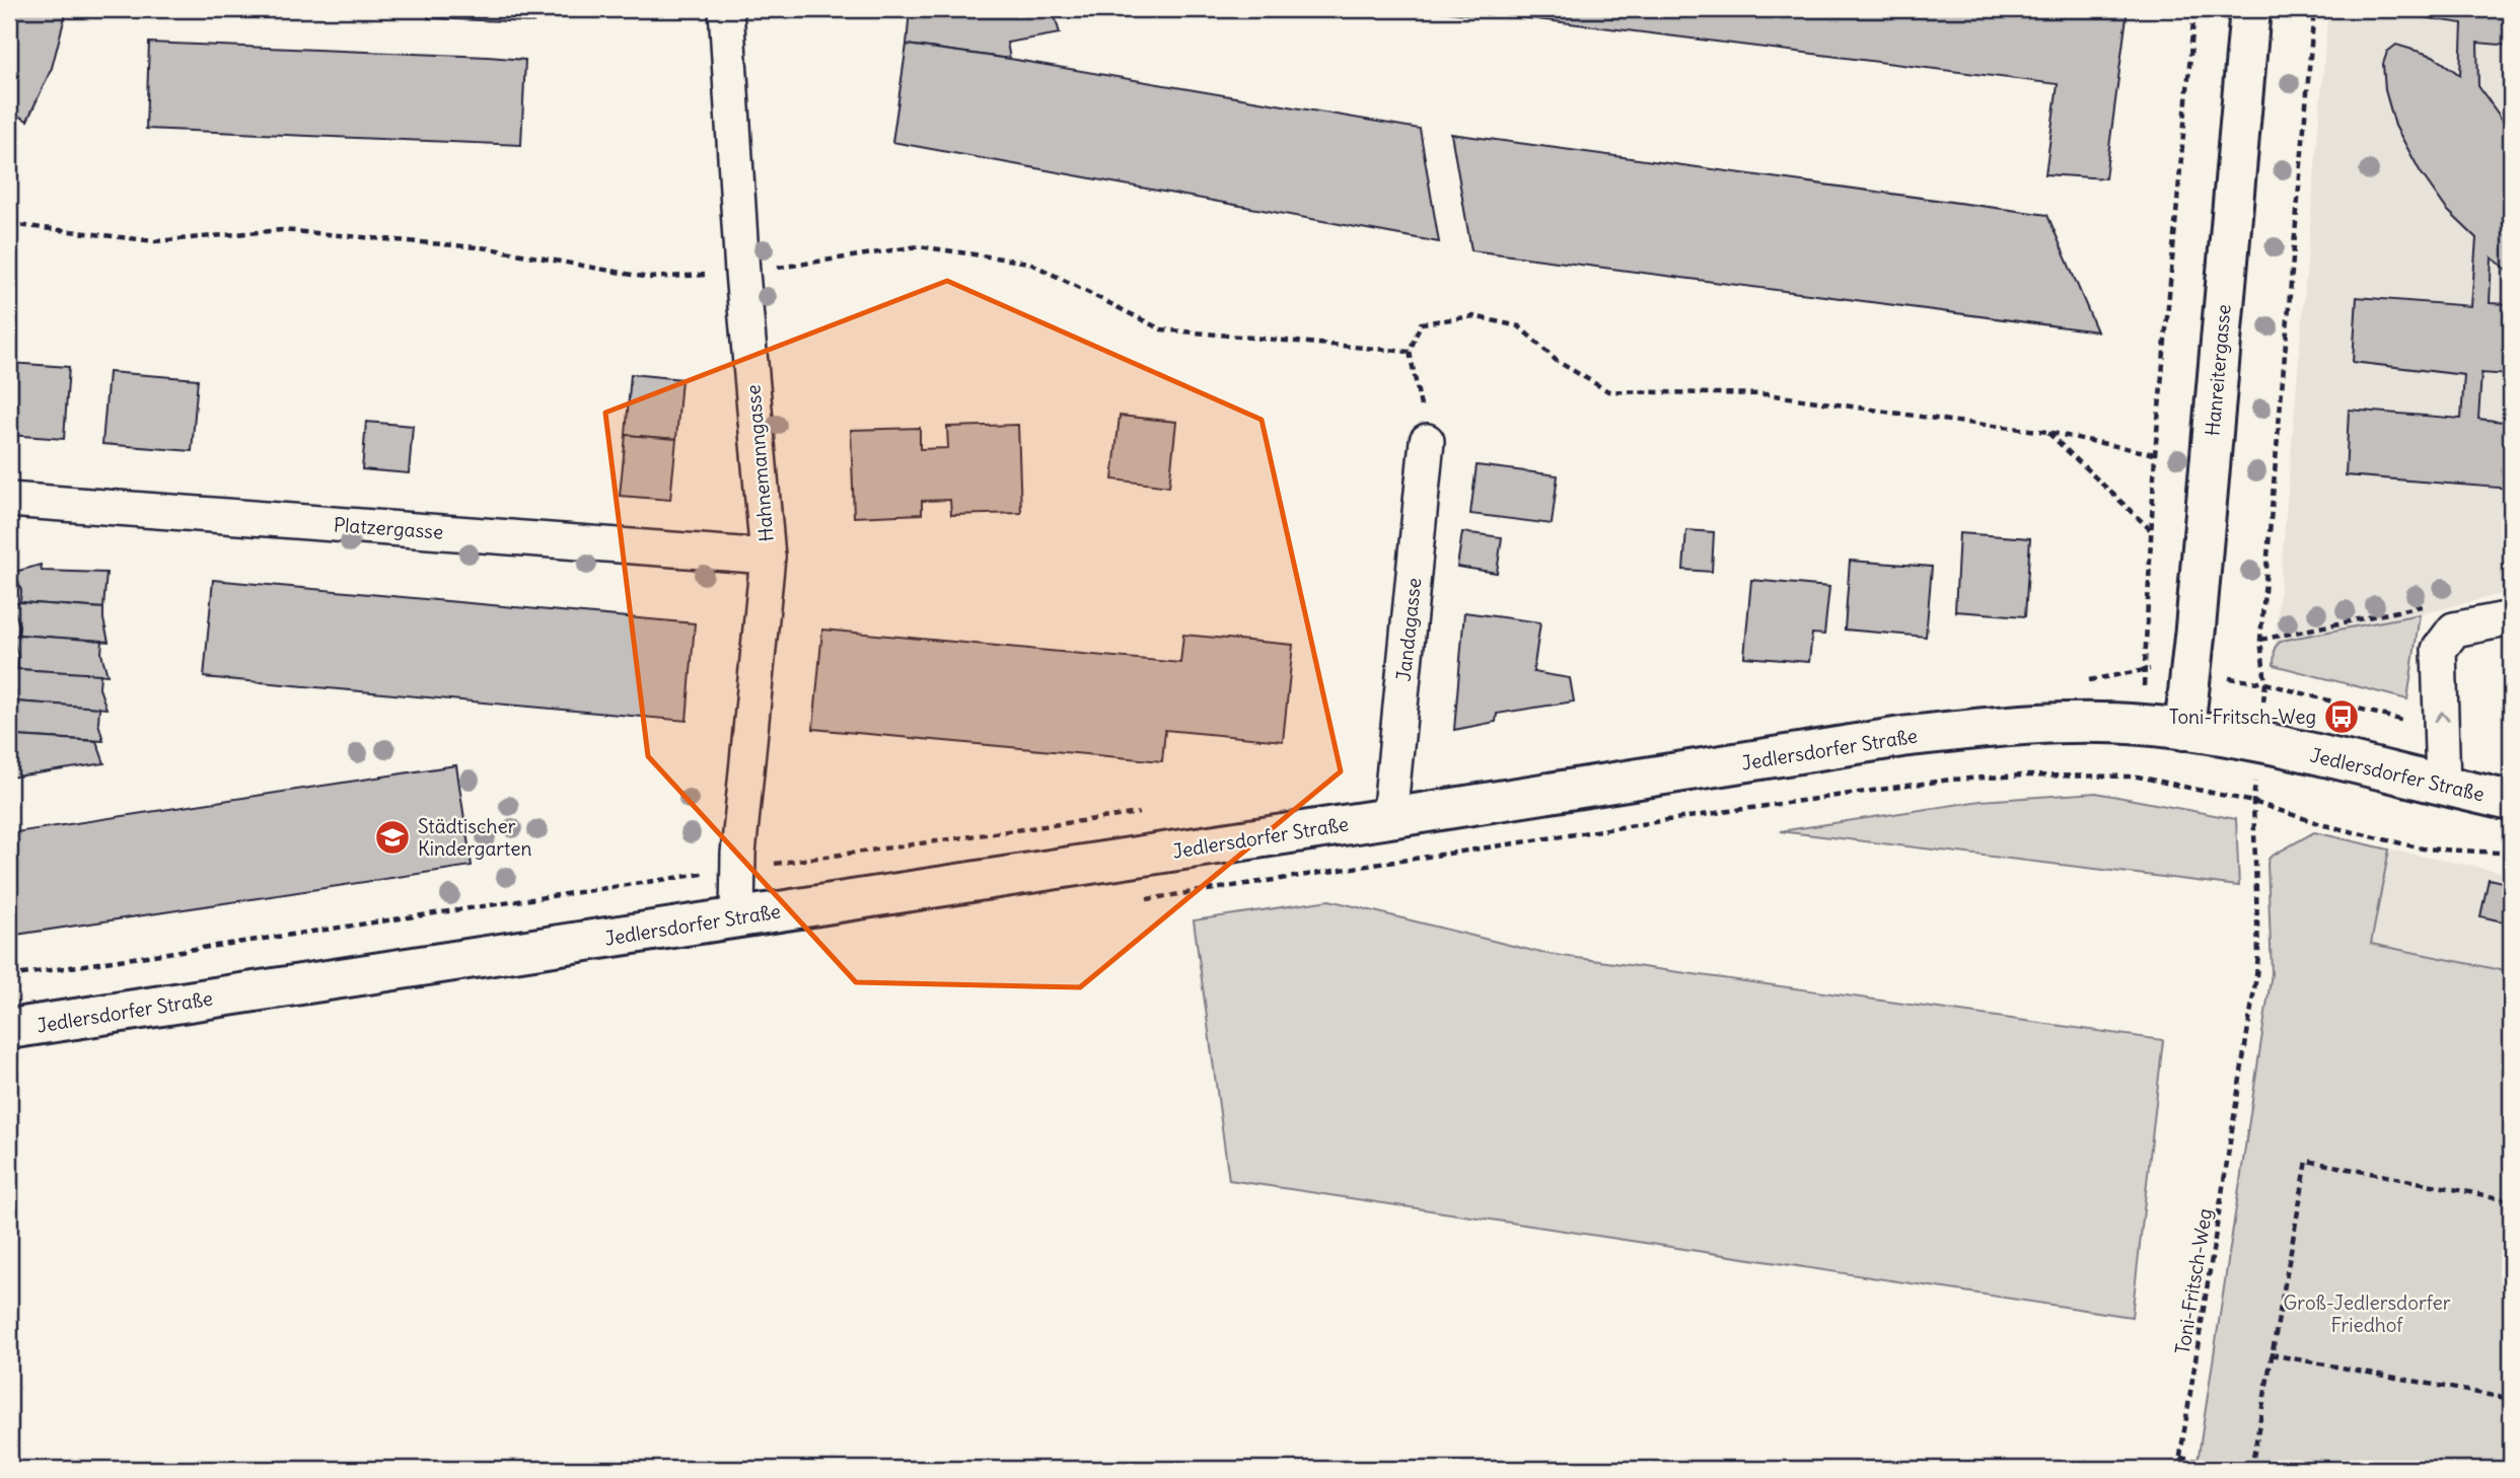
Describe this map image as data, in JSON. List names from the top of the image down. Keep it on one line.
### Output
{"streets":{"street":["Hanreitergasse","Hahnemanngasse","Platzergasse","Jandagasse","Jedlersdorfer Straße"],"path":["Toni-Fritsch-Weg"]},"crossings":[["Hanreitergasse","Jedlersdorfer Straße"],["Hahnemanngasse","Platzergasse"],["Hahnemanngasse","Jedlersdorfer Straße"],["Jandagasse","Jedlersdorfer Straße"]],"parks":["Groß-Jedlersdorfer Friedhof"],"places":{"bus stop":["Toni-Fritsch-Weg"],"school or university":["Städtischer Kindergarten"]}}
